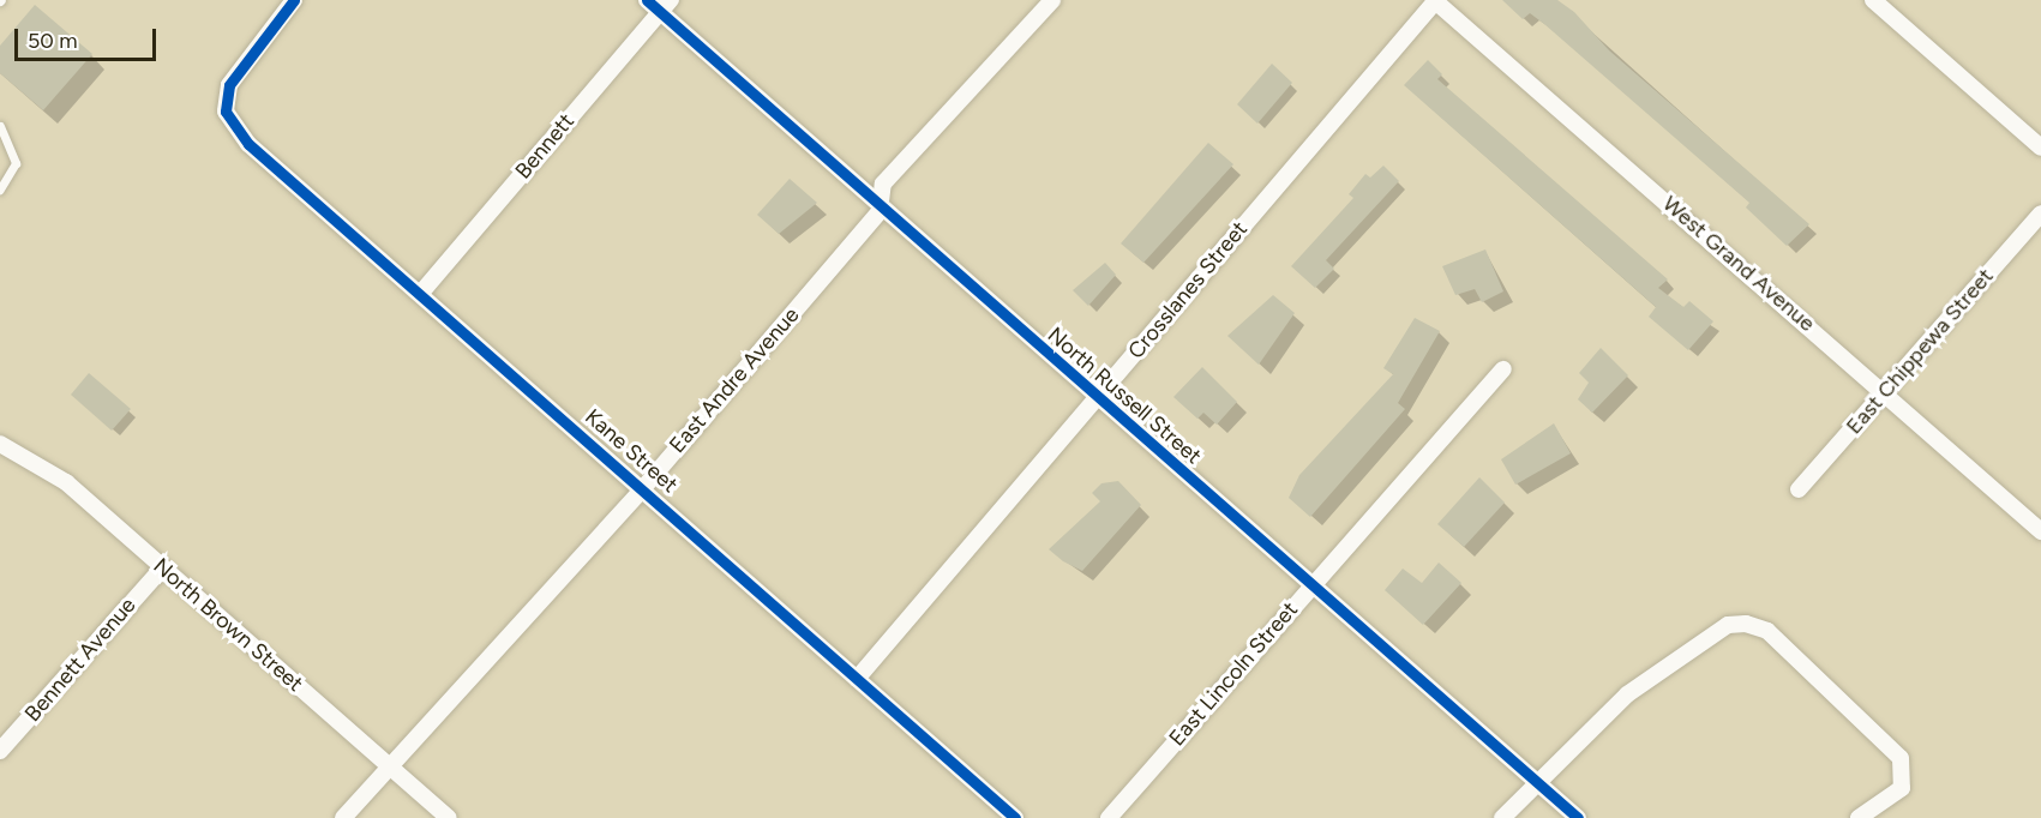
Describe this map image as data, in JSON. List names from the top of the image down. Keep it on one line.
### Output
{"streets":{"street":["Bennett","West Grand Avenue","Crosslanes Street","East Chippewa Street","East Andre Avenue","North Russell Street","Kane Street","North Brown Street","Bennett Avenue","East Lincoln Street"]},"crossings":[["Bennett","North Russell Street"],["Bennett","Kane Street"],["West Grand Avenue","Crosslanes Street"],["West Grand Avenue","East Chippewa Street"],["Crosslanes Street","North Russell Street"],["Crosslanes Street","Kane Street"],["East Andre Avenue","North Russell Street"],["East Andre Avenue","Kane Street"],["East Andre Avenue","North Brown Street"],["North Russell Street","East Lincoln Street"],["North Brown Street","Bennett Avenue"]],"scale_bar":"50 m"}
